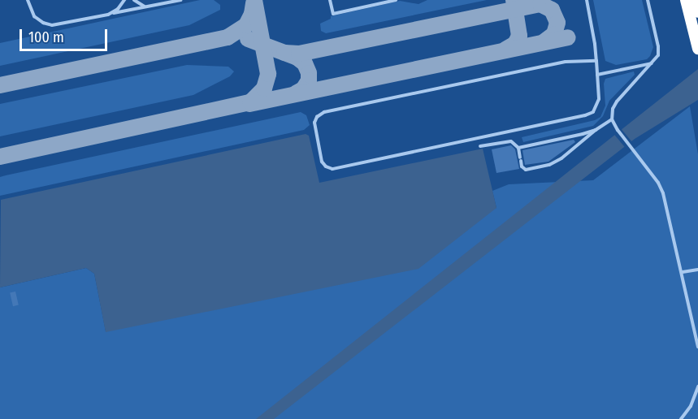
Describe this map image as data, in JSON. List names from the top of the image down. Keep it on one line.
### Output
{"scale_bar":"100 m"}
